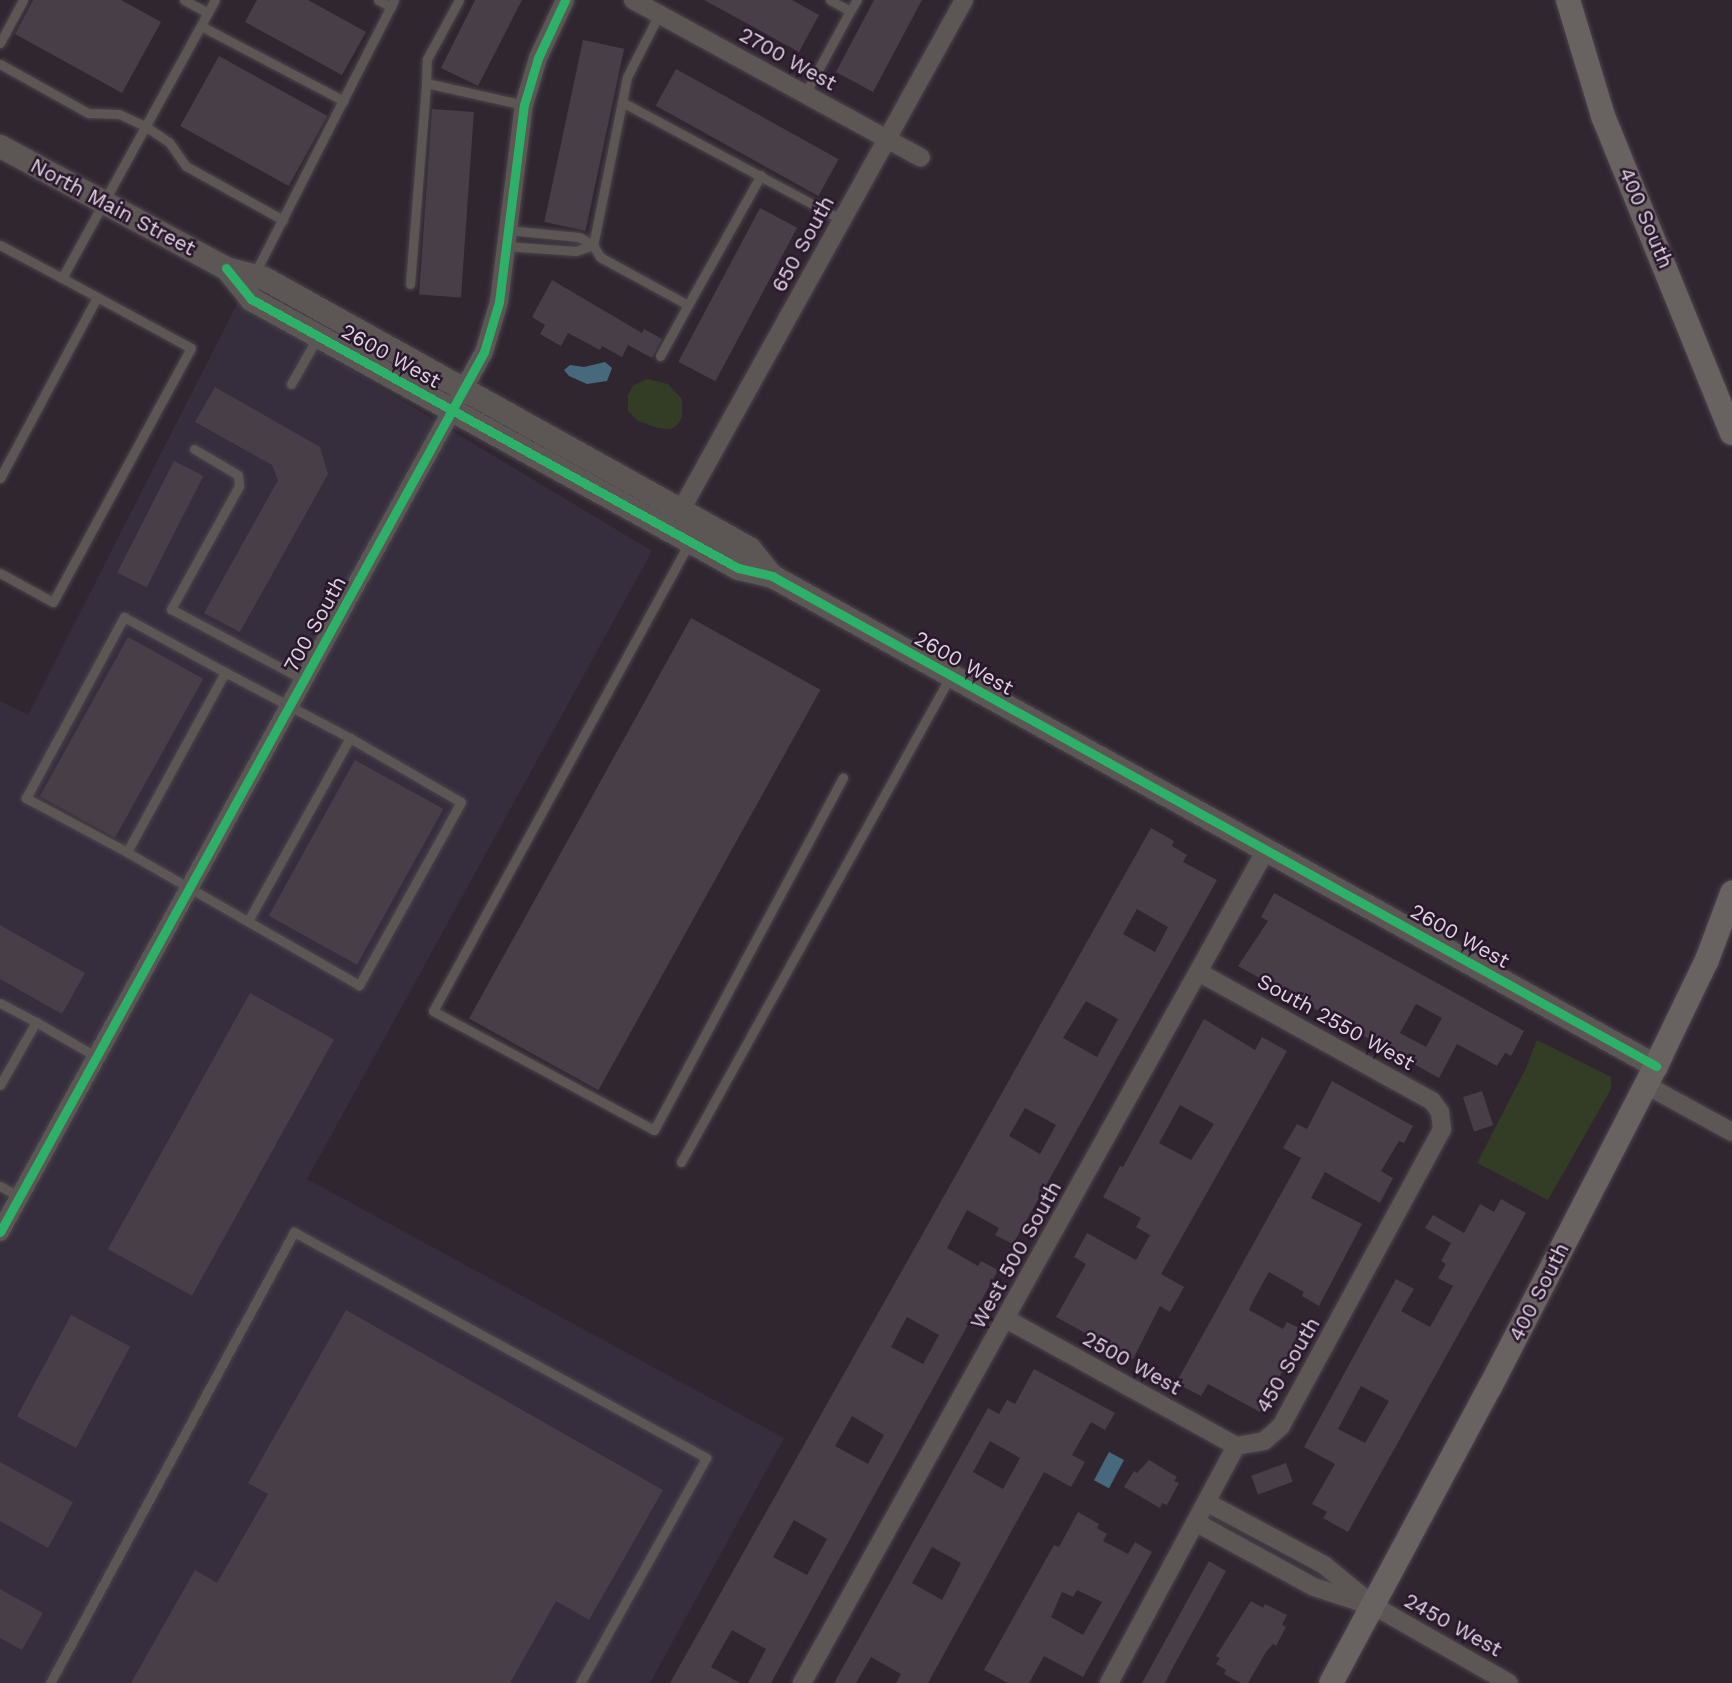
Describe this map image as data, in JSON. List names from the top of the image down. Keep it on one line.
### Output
{"streets":{"main road":["400 South"],"street":["2700 West","North Main Street","650 South","2600 West","700 South","South 2550 West","West 500 South","2500 West","450 South","2450 West"]},"crossings":[["2700 West","650 South"],["North Main Street","2600 West"],["400 South","2600 West"],["400 South","2450 West"],["650 South","2600 West"],["2600 West","700 South"],["2600 West","West 500 South"],["South 2550 West","West 500 South"],["South 2550 West","450 South"],["West 500 South","2500 West"],["2500 West","450 South"]]}
